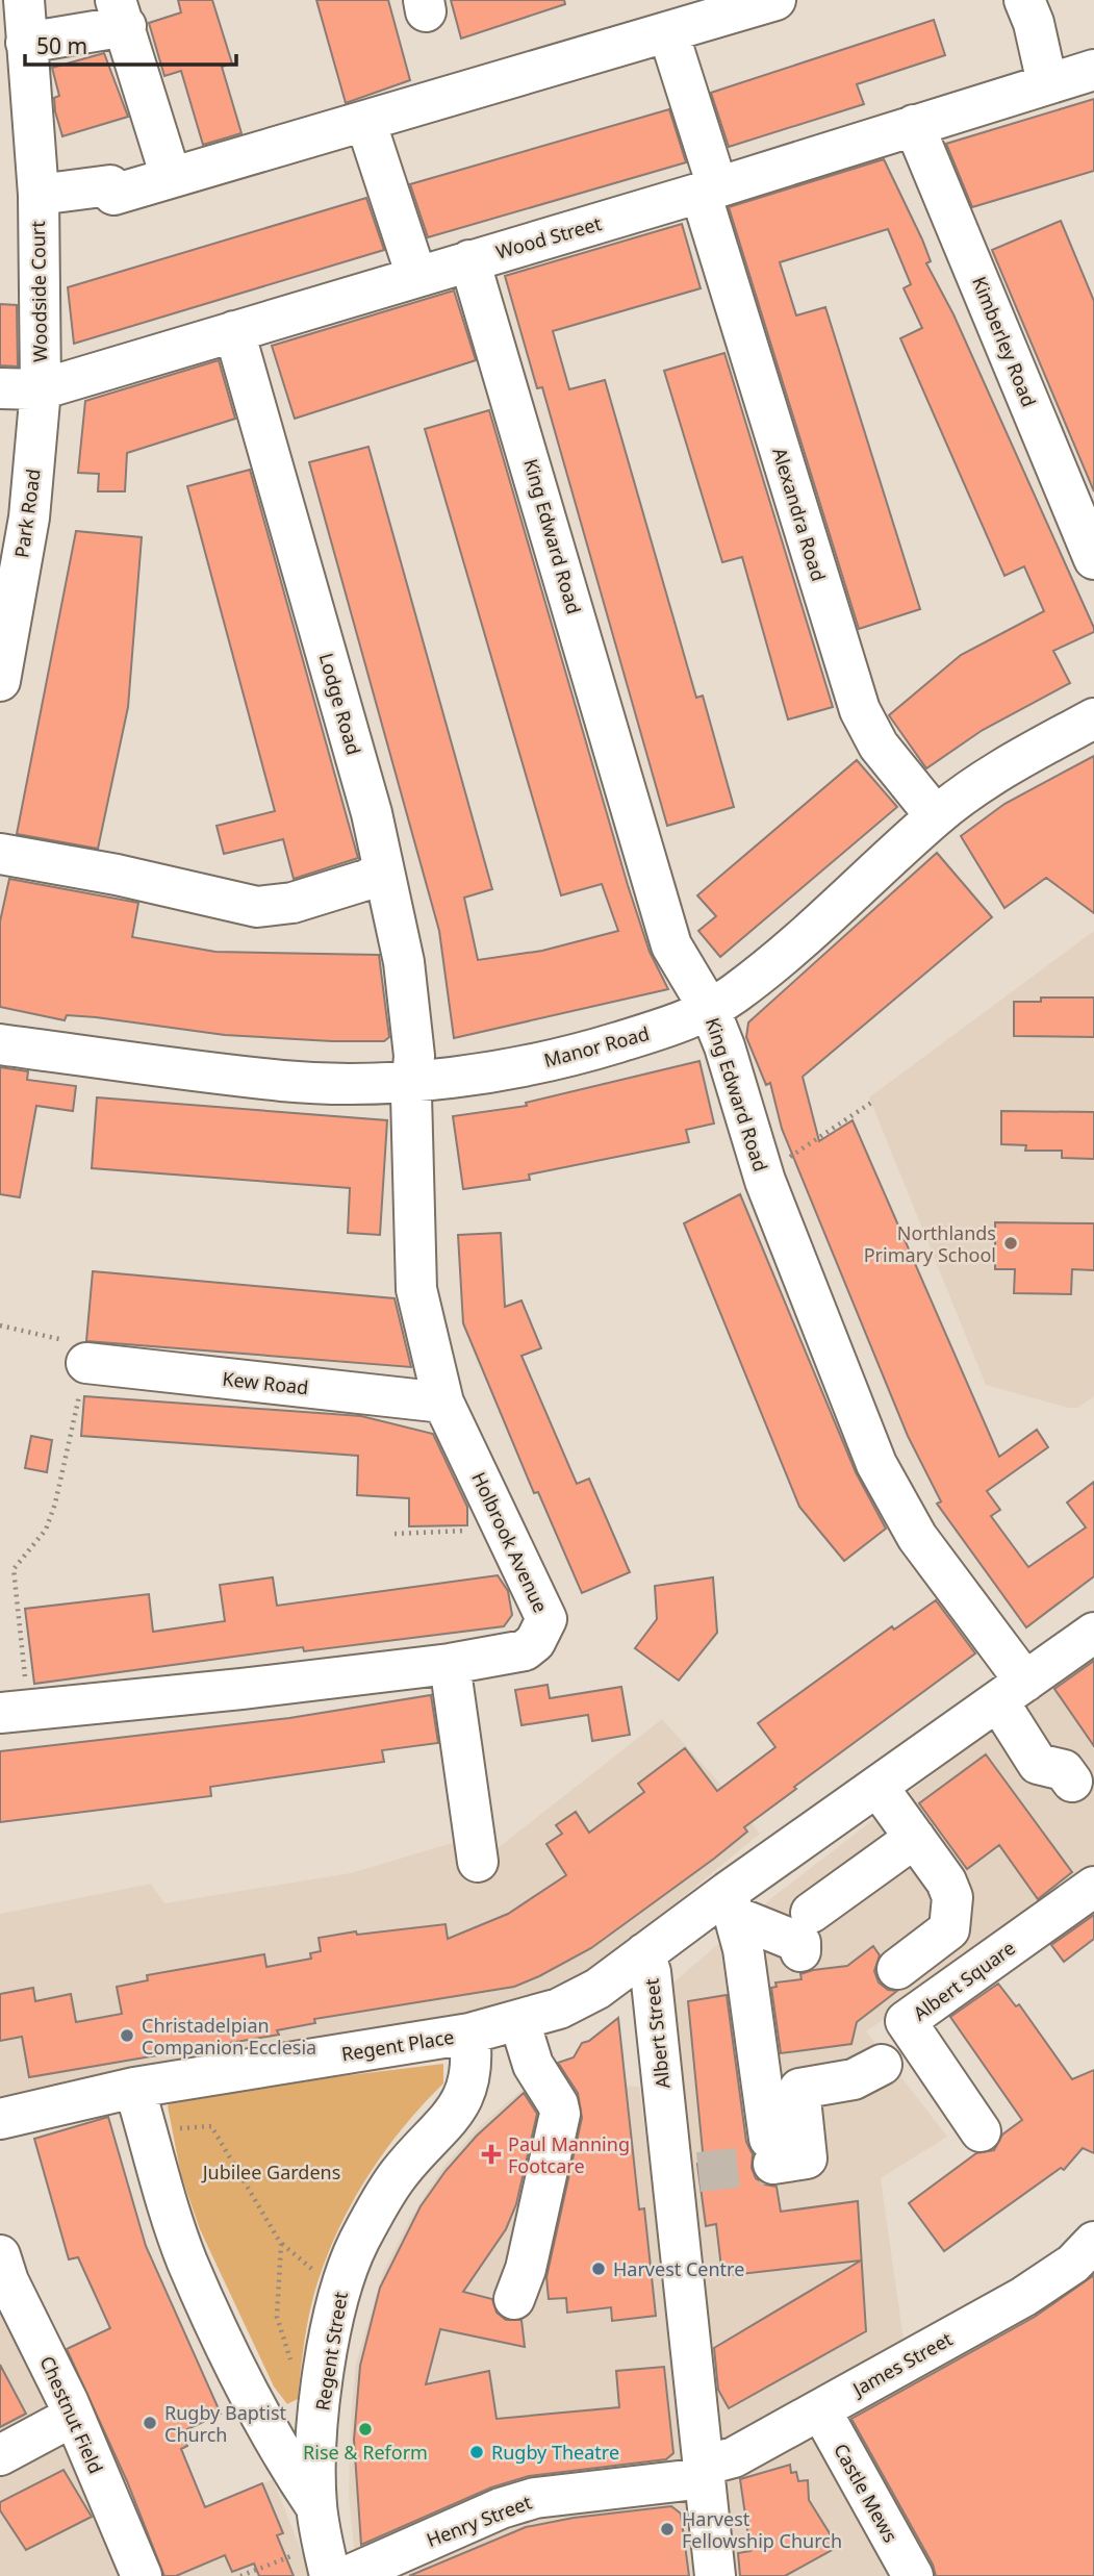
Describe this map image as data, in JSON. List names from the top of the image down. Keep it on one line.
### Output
{"streets":{"street":["Wood Street","Woodside Court","Kimberley Road","Park Road","Alexandra Road","King Edward Road","Lodge Road","Manor Road","Kew Road","Holbrook Avenue","Albert Square","Albert Street","Regent Place","Regent Street","James Street","Chestnut Field","Castle Mews","Henry Street"]},"crossings":[["Wood Street","Woodside Court"],["Wood Street","Kimberley Road"],["Wood Street","Park Road"],["Wood Street","Alexandra Road"],["Wood Street","King Edward Road"],["Wood Street","Lodge Road"],["Woodside Court","Park Road"],["Alexandra Road","Manor Road"],["King Edward Road","Manor Road"],["King Edward Road","Albert Street"],["Lodge Road","Manor Road"],["Lodge Road","Holbrook Avenue"],["Manor Road","Holbrook Avenue"],["Kew Road","Holbrook Avenue"],["Albert Street","Regent Place"],["Albert Street","James Street"],["Albert Street","Henry Street"],["Regent Place","Regent Street"],["Regent Street","Henry Street"],["James Street","Castle Mews"],["James Street","Henry Street"]],"parks":["Jubilee Gardens"],"places":{"other":["Northlands Primary School","Christadelpian Companion Ecclesia","Harvest Centre","Rugby Baptist Church","Rise & Reform","Rugby Theatre","Harvest Fellowship Church"],"health":["Paul Manning Footcare"]},"scale_bar":"50 m"}
